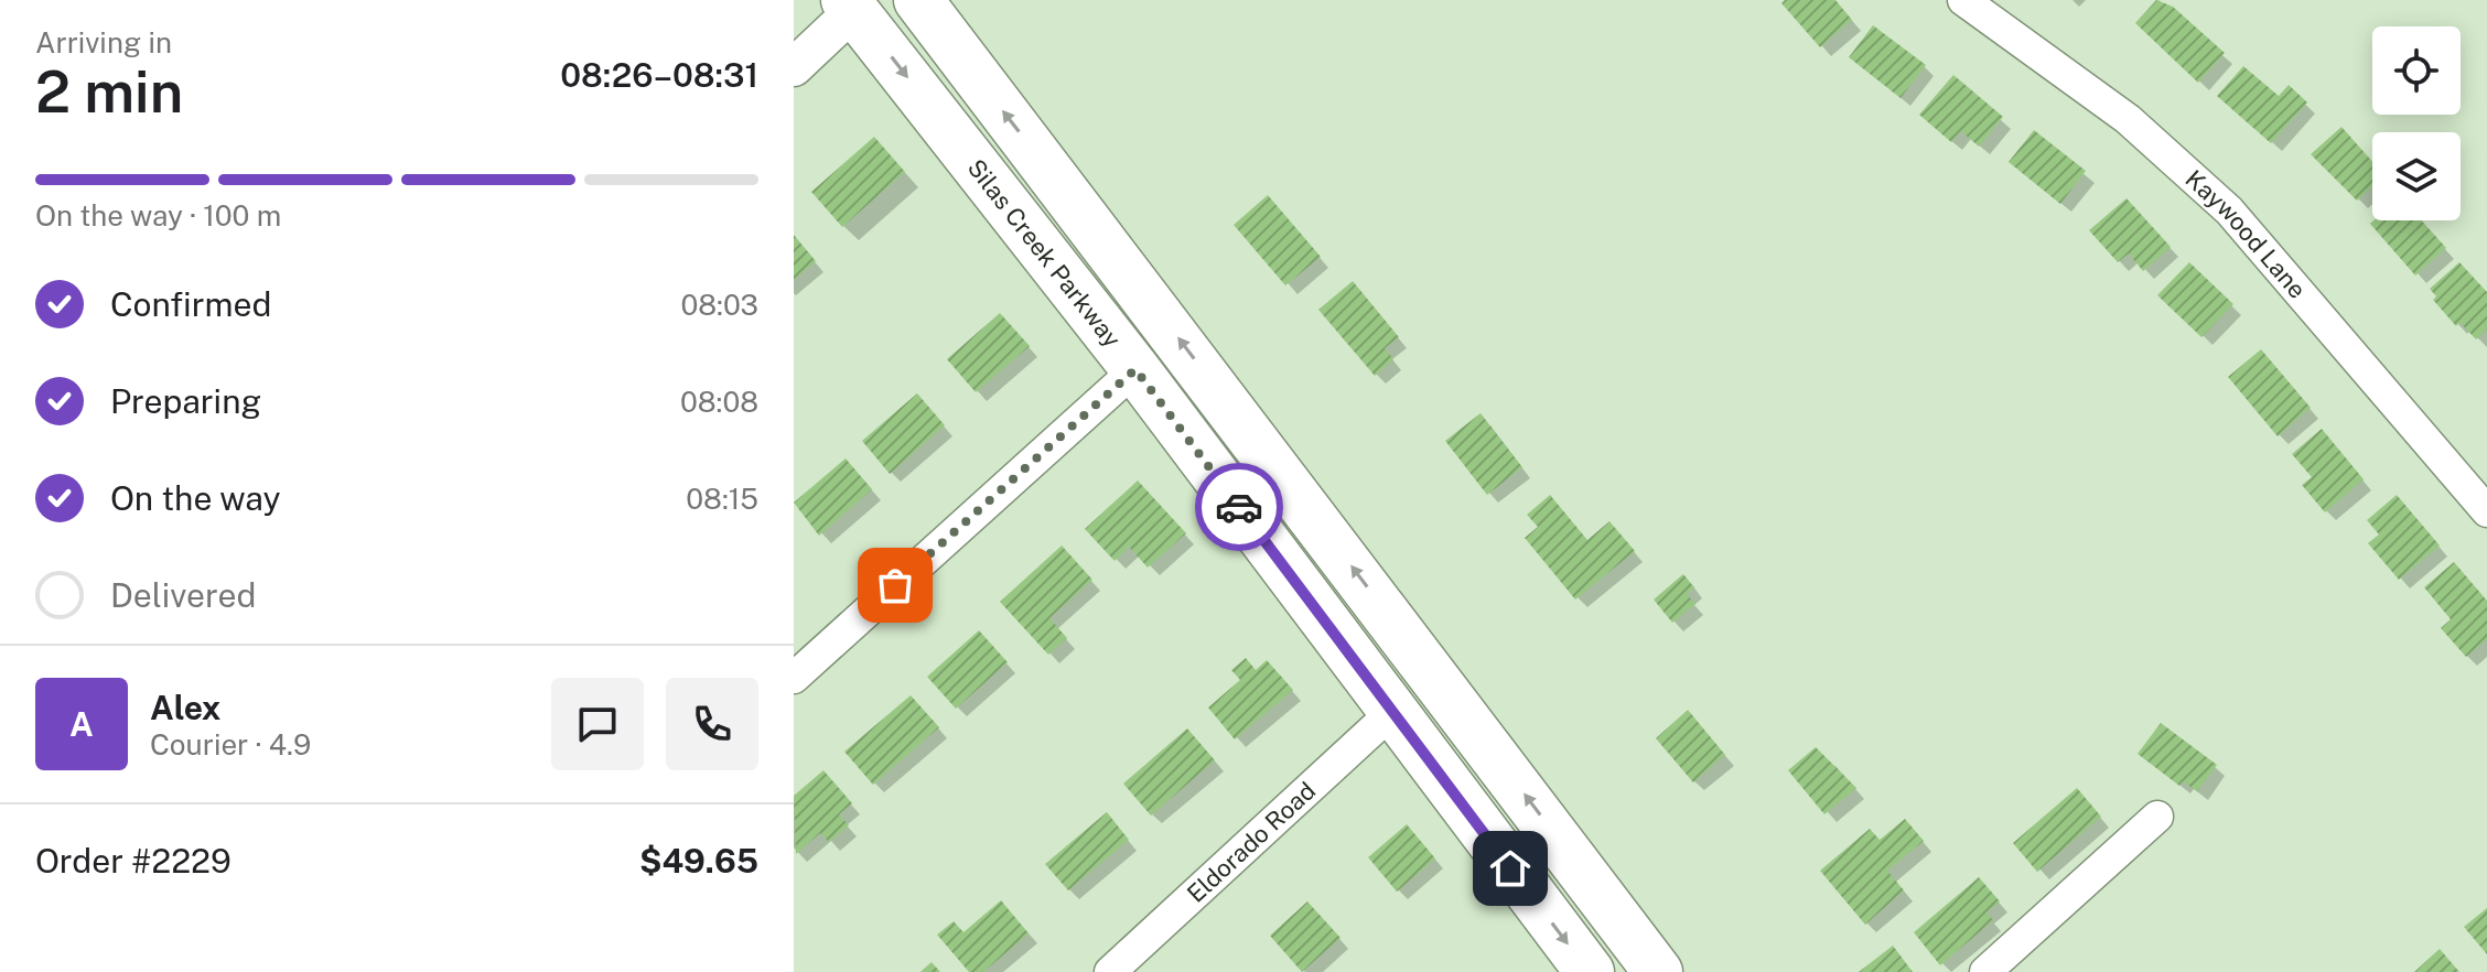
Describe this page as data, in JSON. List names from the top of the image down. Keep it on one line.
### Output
{"streets":{"main road":["Silas Creek Parkway"],"street":["Kaywood Lane","Eldorado Road"]},"crossings":[["Silas Creek Parkway","Eldorado Road"]],"page":{"heading":["2 min","Arriving in","08:26–08:31"],"panel":["Alex","Courier · 4.9","Order #2229","$49.65"],"bar":"On the way · 100 m","list":[["Confirmed","08:03"],["Preparing","08:08"],["On the way","08:15"],"Delivered"],"round":"A"}}
